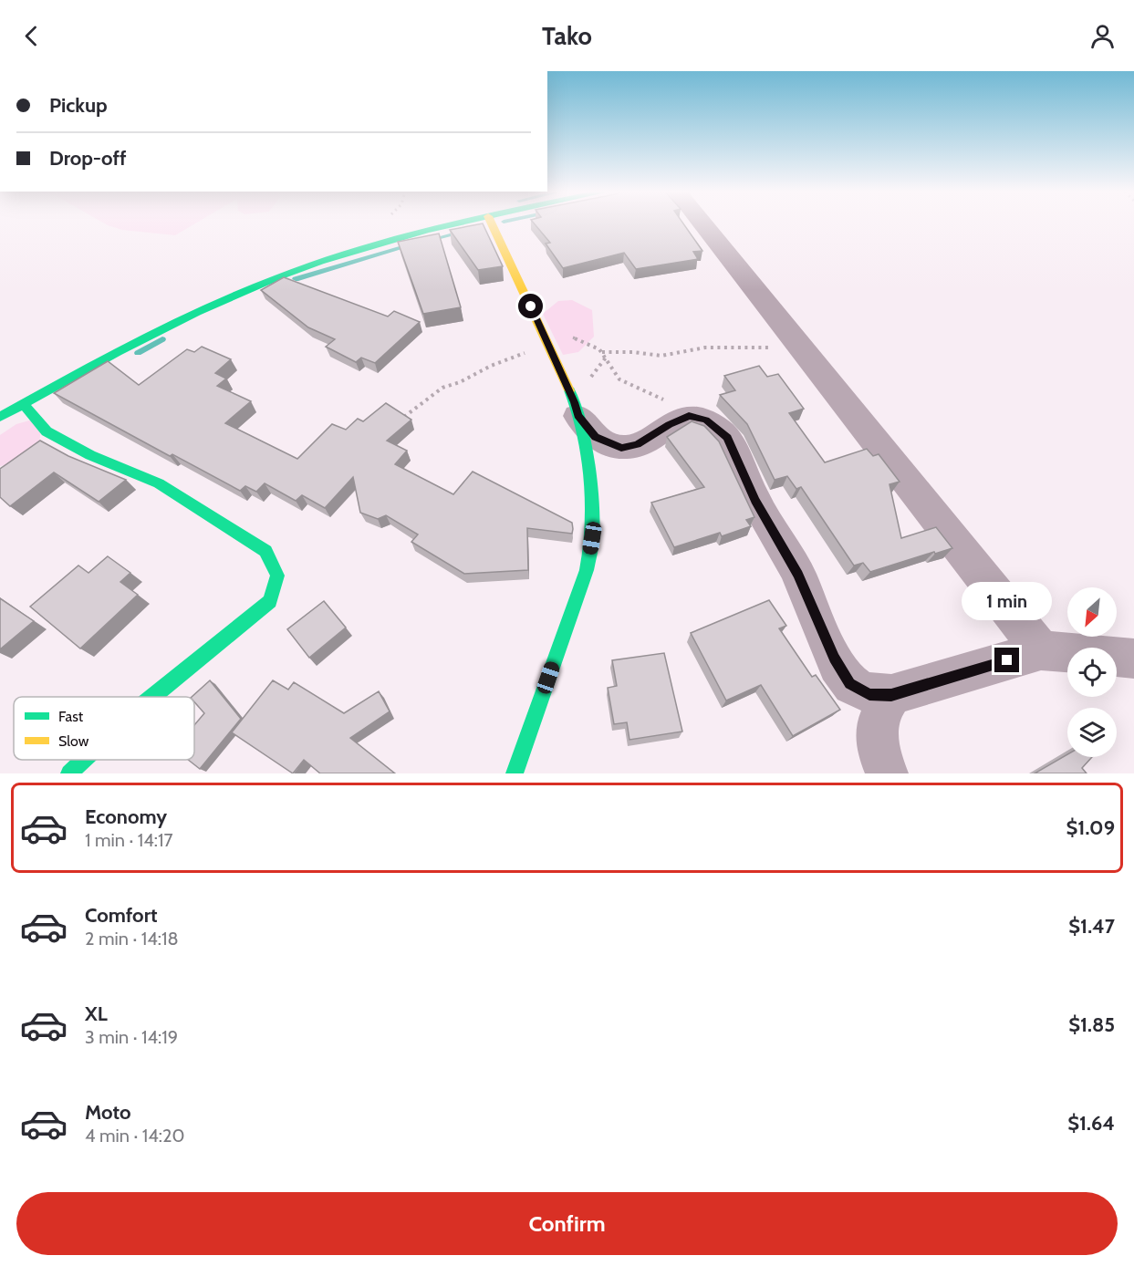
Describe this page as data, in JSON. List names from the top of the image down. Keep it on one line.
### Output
{"legend":["Fast","Slow"],"north":"bottom left","page":{"header":"Tako","banner":["Pickup","Drop-off"],"bubble":"1 min","list":[{"name":"Economy","note":"1 min · 14:17","value":"$1.09"},{"name":"Comfort","note":"2 min · 14:18","value":"$1.47"},{"name":"XL","note":"3 min · 14:19","value":"$1.85"},{"name":"Moto","note":"4 min · 14:20","value":"$1.64"}],"buttons":"Confirm"}}
